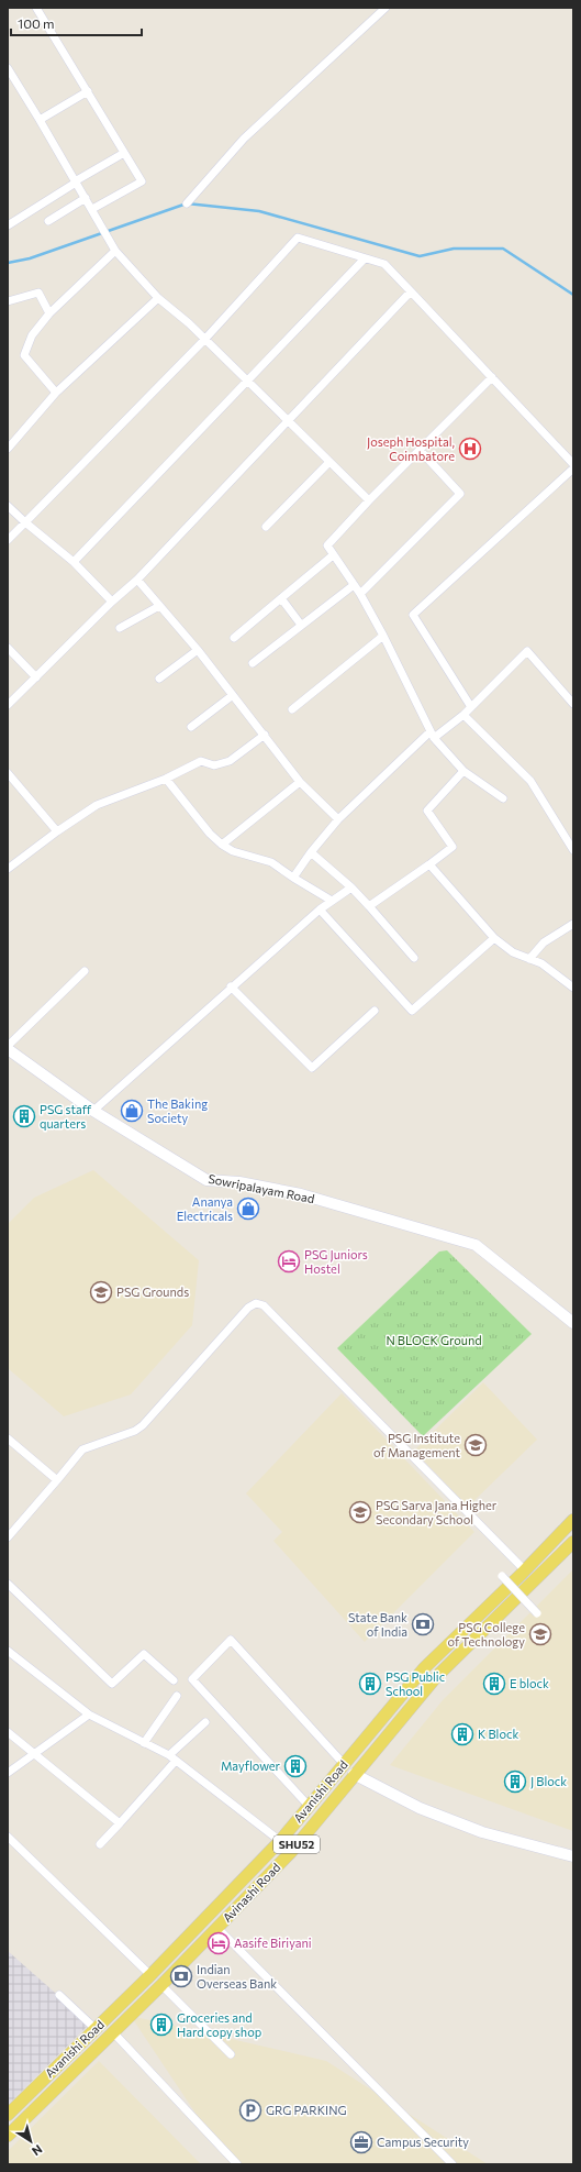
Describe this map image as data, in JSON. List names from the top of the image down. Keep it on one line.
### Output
{"streets":{"main road":["Avanishi Road","SHU52","Avinashi Road"],"street":["Sowripalayam Road"]},"parks":["N BLOCK Ground"],"places":{"hospital":["Joseph Hospital, Coimbatore"],"shop":["The Baking Society","Ananya Electricals"],"building":["PSG staff quarters","PSG Public School","E block","K Block","Mayflower","J Block","Groceries and Hard copy shop"],"hotel":["PSG Juniors Hostel","Aasife Biriyani"],"school or university":["PSG Grounds","PSG Institute of Management","PSG Sarva Jana Higher Secondary School","PSG College of Technology"],"bank":["State Bank of India","Indian Overseas Bank"],"parking":["GRG PARKING"],"office":["Campus Security"]},"scale_bar":"100 m","north":"bottom right"}
